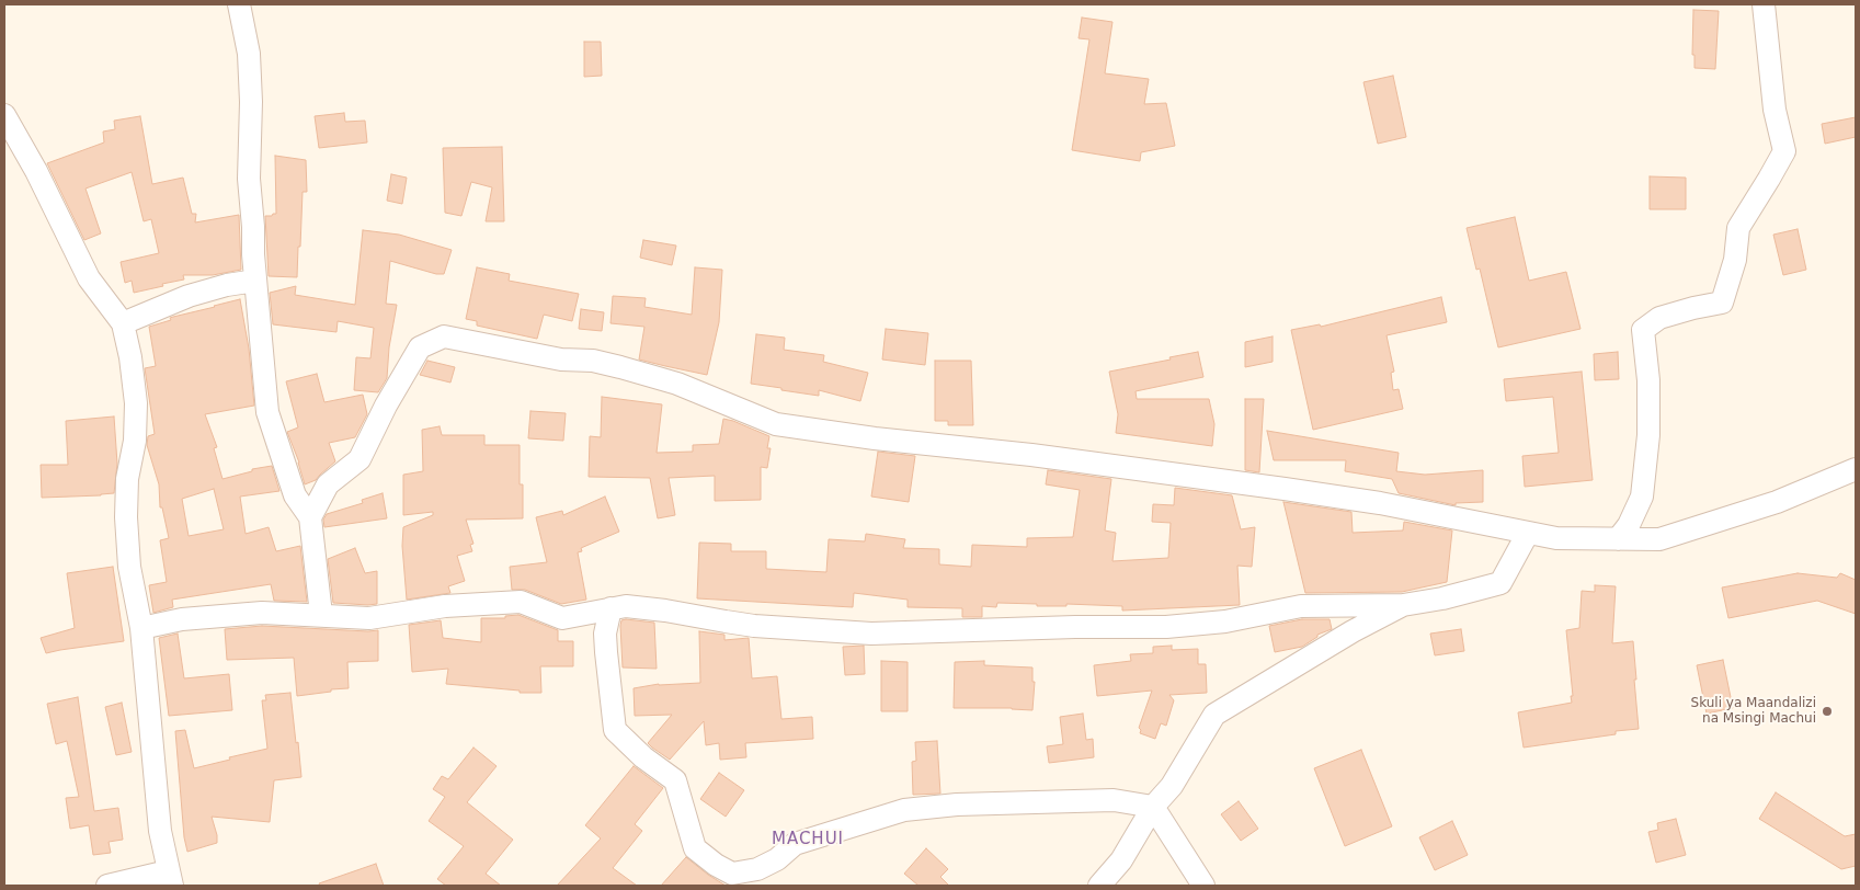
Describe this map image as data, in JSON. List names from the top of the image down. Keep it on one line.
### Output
{"districts":["MACHUI"],"places":["Skuli ya Maandalizi na Msingi Machui"]}
